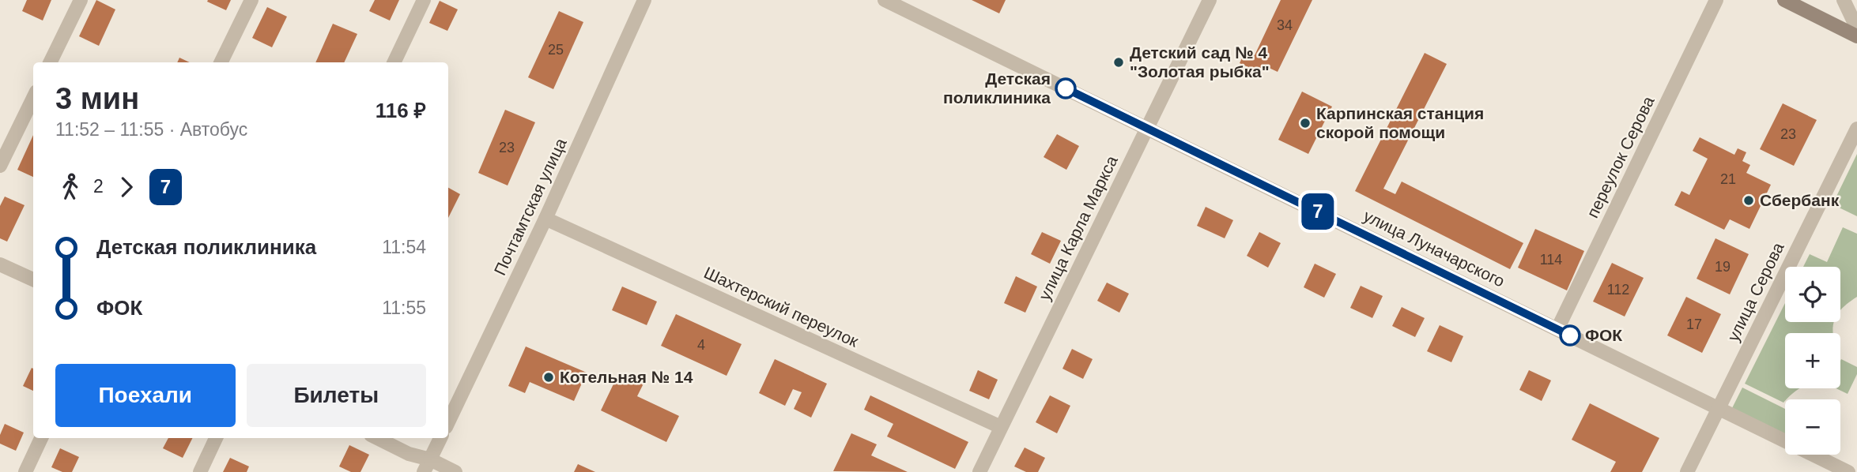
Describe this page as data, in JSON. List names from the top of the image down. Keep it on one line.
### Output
{"streets":{"street":["переулок Серова","Почтамтская улица","улица Карла Маркса","улица Луначарского","улица Серова","Шахтерский переулок"]},"crossings":[["переулок Серова","улица Луначарского"],["Почтамтская улица","Шахтерский переулок"],["улица Карла Маркса","улица Луначарского"],["улица Карла Маркса","Шахтерский переулок"],["улица Луначарского","улица Серова"]],"places":["Детский сад № 4 \"Золотая рыбка\"","Детская поликлиника","Карпинская станция скорой помощи","Сбербанк","ФОК","Котельная № 14"],"lines":["bus line 7"],"house_numbers":["34","25","23","23","21","114","19","112","17","4"],"page":{"on_map":"7","heading":["3 мин","11:52 – 11:55 · Автобус","116 ₽"],"legs":["2","7"],"list":[{"name":"Детская поликлиника","value":"11:54"},{"name":"ФОК","value":"11:55"}],"map_buttons":["+","−"],"buttons":["Поехали","Билеты"]}}
